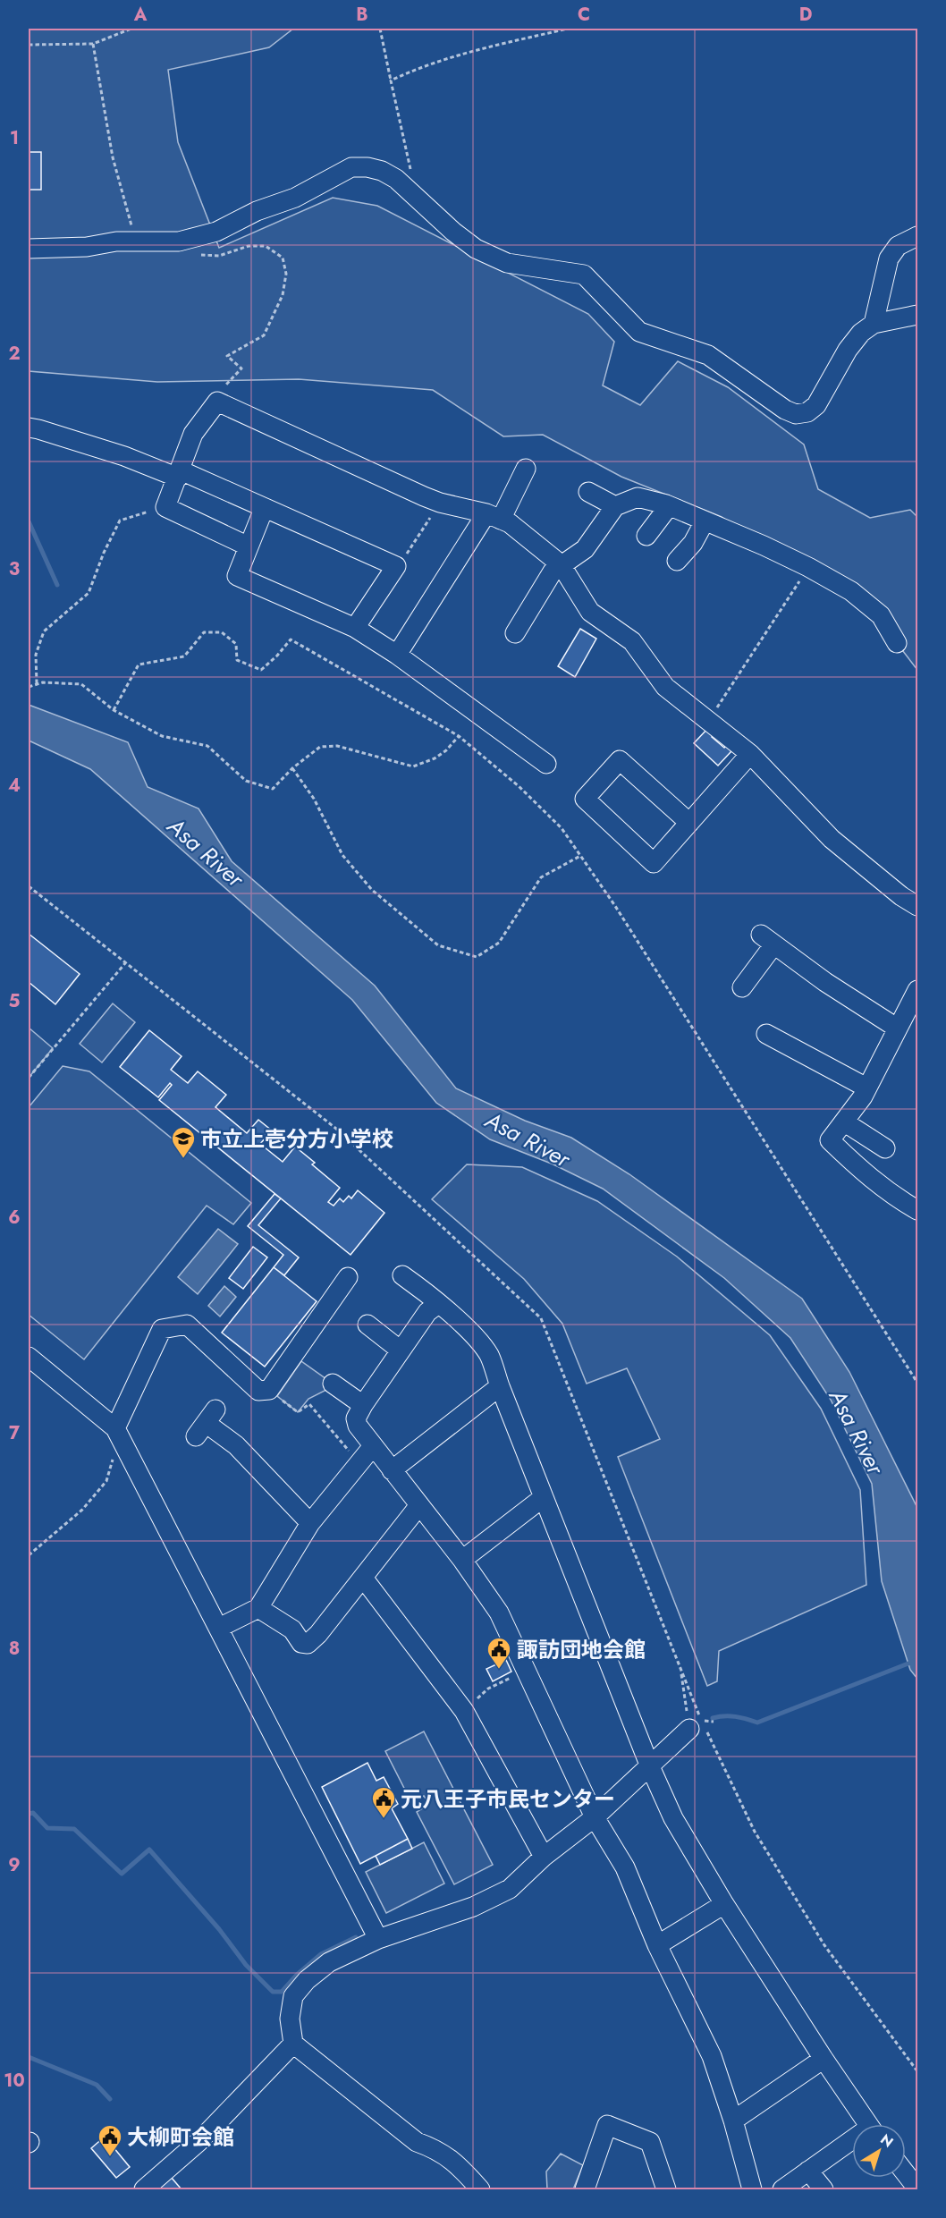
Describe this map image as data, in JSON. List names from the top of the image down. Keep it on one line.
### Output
{"water":["Asa River"],"places":{"school or university":["市立上壱分方小学校"],"public building":["諏訪団地会館","元八王子市民センター","大柳町会館"]},"north":"top right","grid":{"columns":["A","B","C","D"],"rows":["1","2","3","4","5","6","7","8","9","10"]}}
